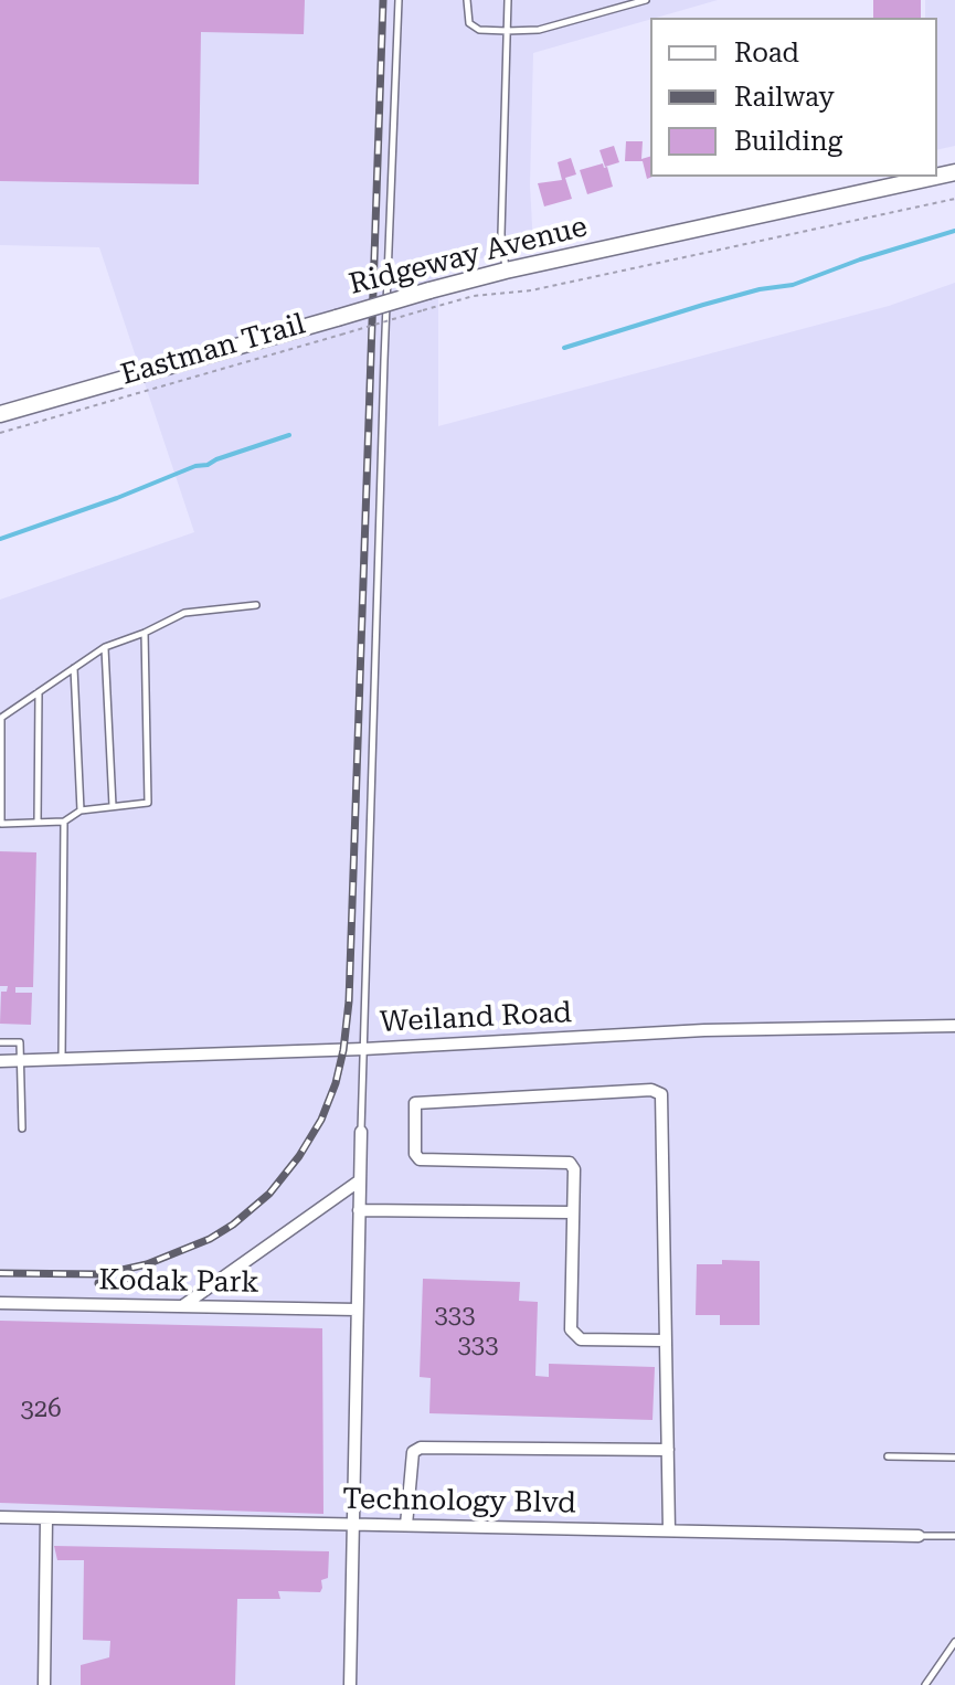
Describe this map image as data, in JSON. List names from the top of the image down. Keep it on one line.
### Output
{"streets":{"main road":["Ridgeway Avenue"],"street":["Weiland Road","Kodak Park","Technology Blvd"],"path":["Eastman Trail"]},"house_numbers":["333","333","326"],"legend":["Road","Railway","Building"]}
